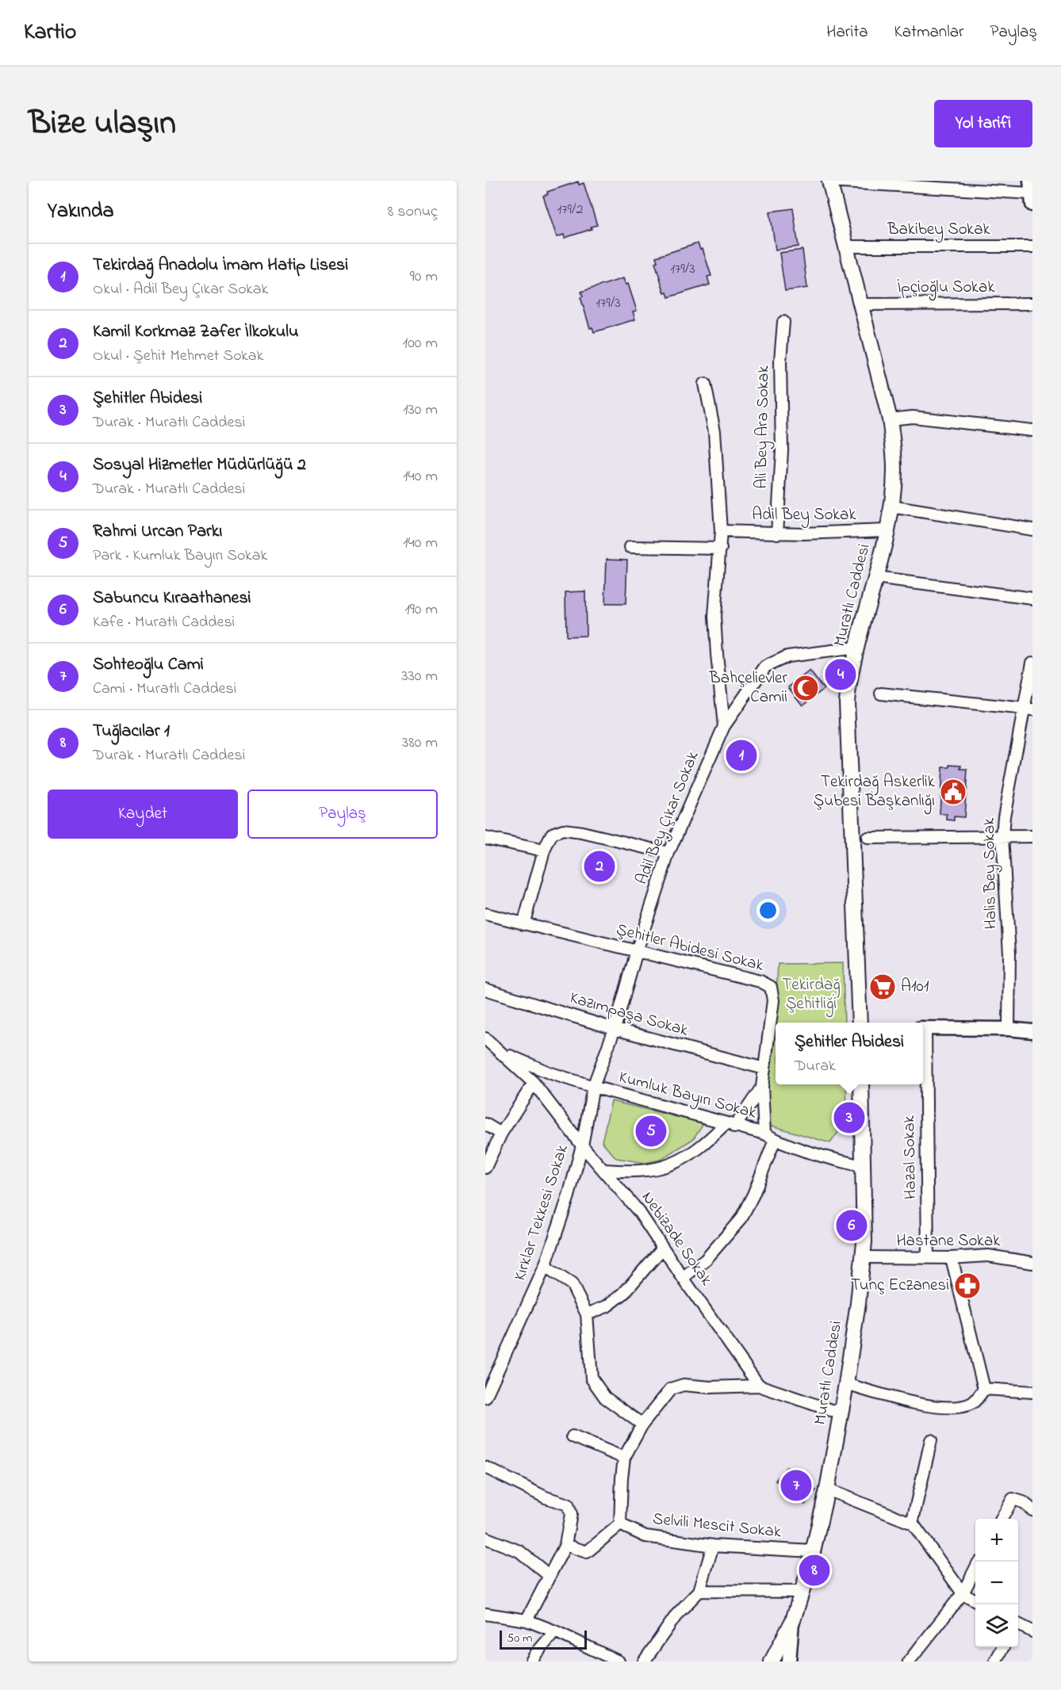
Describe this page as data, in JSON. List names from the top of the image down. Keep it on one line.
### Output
{"streets":{"main road":["Muratlı Caddesi"],"street":["Bakibey Sokak","İpçioğlu Sokak","Ali Bey Ara Sokak","Adil Bey Sokak","Adil Bey Çıkar Sokak","Halis Bey Sokak","Şehitler Abidesi Sokak","Kazımpaşa Sokak","Kumluk Bayırı Sokak","Hazal Sokak","Kırklar Tekkesi Sokak","Nebizade Sokak","Hastane Sokak","Selvili Mescit Sokak"]},"crossings":[["Bakibey Sokak","Muratlı Caddesi"],["İpçioğlu Sokak","Muratlı Caddesi"],["Ali Bey Ara Sokak","Adil Bey Sokak"],["Adil Bey Sokak","Muratlı Caddesi"],["Adil Bey Sokak","Adil Bey Çıkar Sokak"],["Muratlı Caddesi","Adil Bey Çıkar Sokak"],["Muratlı Caddesi","Kumluk Bayırı Sokak"],["Muratlı Caddesi","Hastane Sokak"],["Muratlı Caddesi","Selvili Mescit Sokak"],["Adil Bey Çıkar Sokak","Şehitler Abidesi Sokak"],["Adil Bey Çıkar Sokak","Kazımpaşa Sokak"],["Adil Bey Çıkar Sokak","Kumluk Bayırı Sokak"],["Adil Bey Çıkar Sokak","Kırklar Tekkesi Sokak"],["Şehitler Abidesi Sokak","Kazımpaşa Sokak"],["Şehitler Abidesi Sokak","Kumluk Bayırı Sokak"],["Kumluk Bayırı Sokak","Kırklar Tekkesi Sokak"],["Kumluk Bayırı Sokak","Nebizade Sokak"],["Hazal Sokak","Hastane Sokak"],["Kırklar Tekkesi Sokak","Nebizade Sokak"]],"parks":["Tekirdağ Şehitliği"],"places":{"mosque":["Bahçelievler Camii"],"public building":["Tekirdağ Askerlik Şubesi Başkanlığı"],"supermarket":["A101"],"pharmacy":["Tunç Eczanesi"]},"house_numbers":["179/2","179/3","179/3"],"scale_bar":"50 m","page":{"header":"Kartio","nav":["Harita","Katmanlar","Paylaş"],"title":"Bize ulaşın","buttons":["Yol tarifi",["Kaydet","Paylaş"]],"heading":["Yakında","8 sonuç"],"list":[{"mark":"1","name":"Tekirdağ Anadolu İmam Hatip Lisesi","note":"Okul · Adil Bey Çıkar Sokak","value":"90 m"},{"mark":"2","name":"Kamil Korkmaz Zafer İlkokulu","note":"Okul · Şehit Mehmet Sokak","value":"100 m"},{"mark":"3","name":"Şehitler Abidesi","note":"Durak · Muratlı Caddesi","value":"130 m"},{"mark":"4","name":"Sosyal Hizmetler Müdürlüğü 2","note":"Durak · Muratlı Caddesi","value":"140 m"},{"mark":"5","name":"Rahmi Urcan Parkı","note":"Park · Kumluk Bayırı Sokak","value":"140 m"},{"mark":"6","name":"Sabuncu Kıraathanesi","note":"Kafe · Muratlı Caddesi","value":"190 m"},{"mark":"7","name":"Sohteoğlu Cami","note":"Cami · Muratlı Caddesi","value":"330 m"},{"mark":"8","name":"Tuğlacılar 1","note":"Durak · Muratlı Caddesi","value":"380 m"}],"pins":["4","1","2","3","5","6","7","8"],"popup":["Şehitler Abidesi","Durak"],"map_buttons":["+","−"],"scale":"50 m"}}
